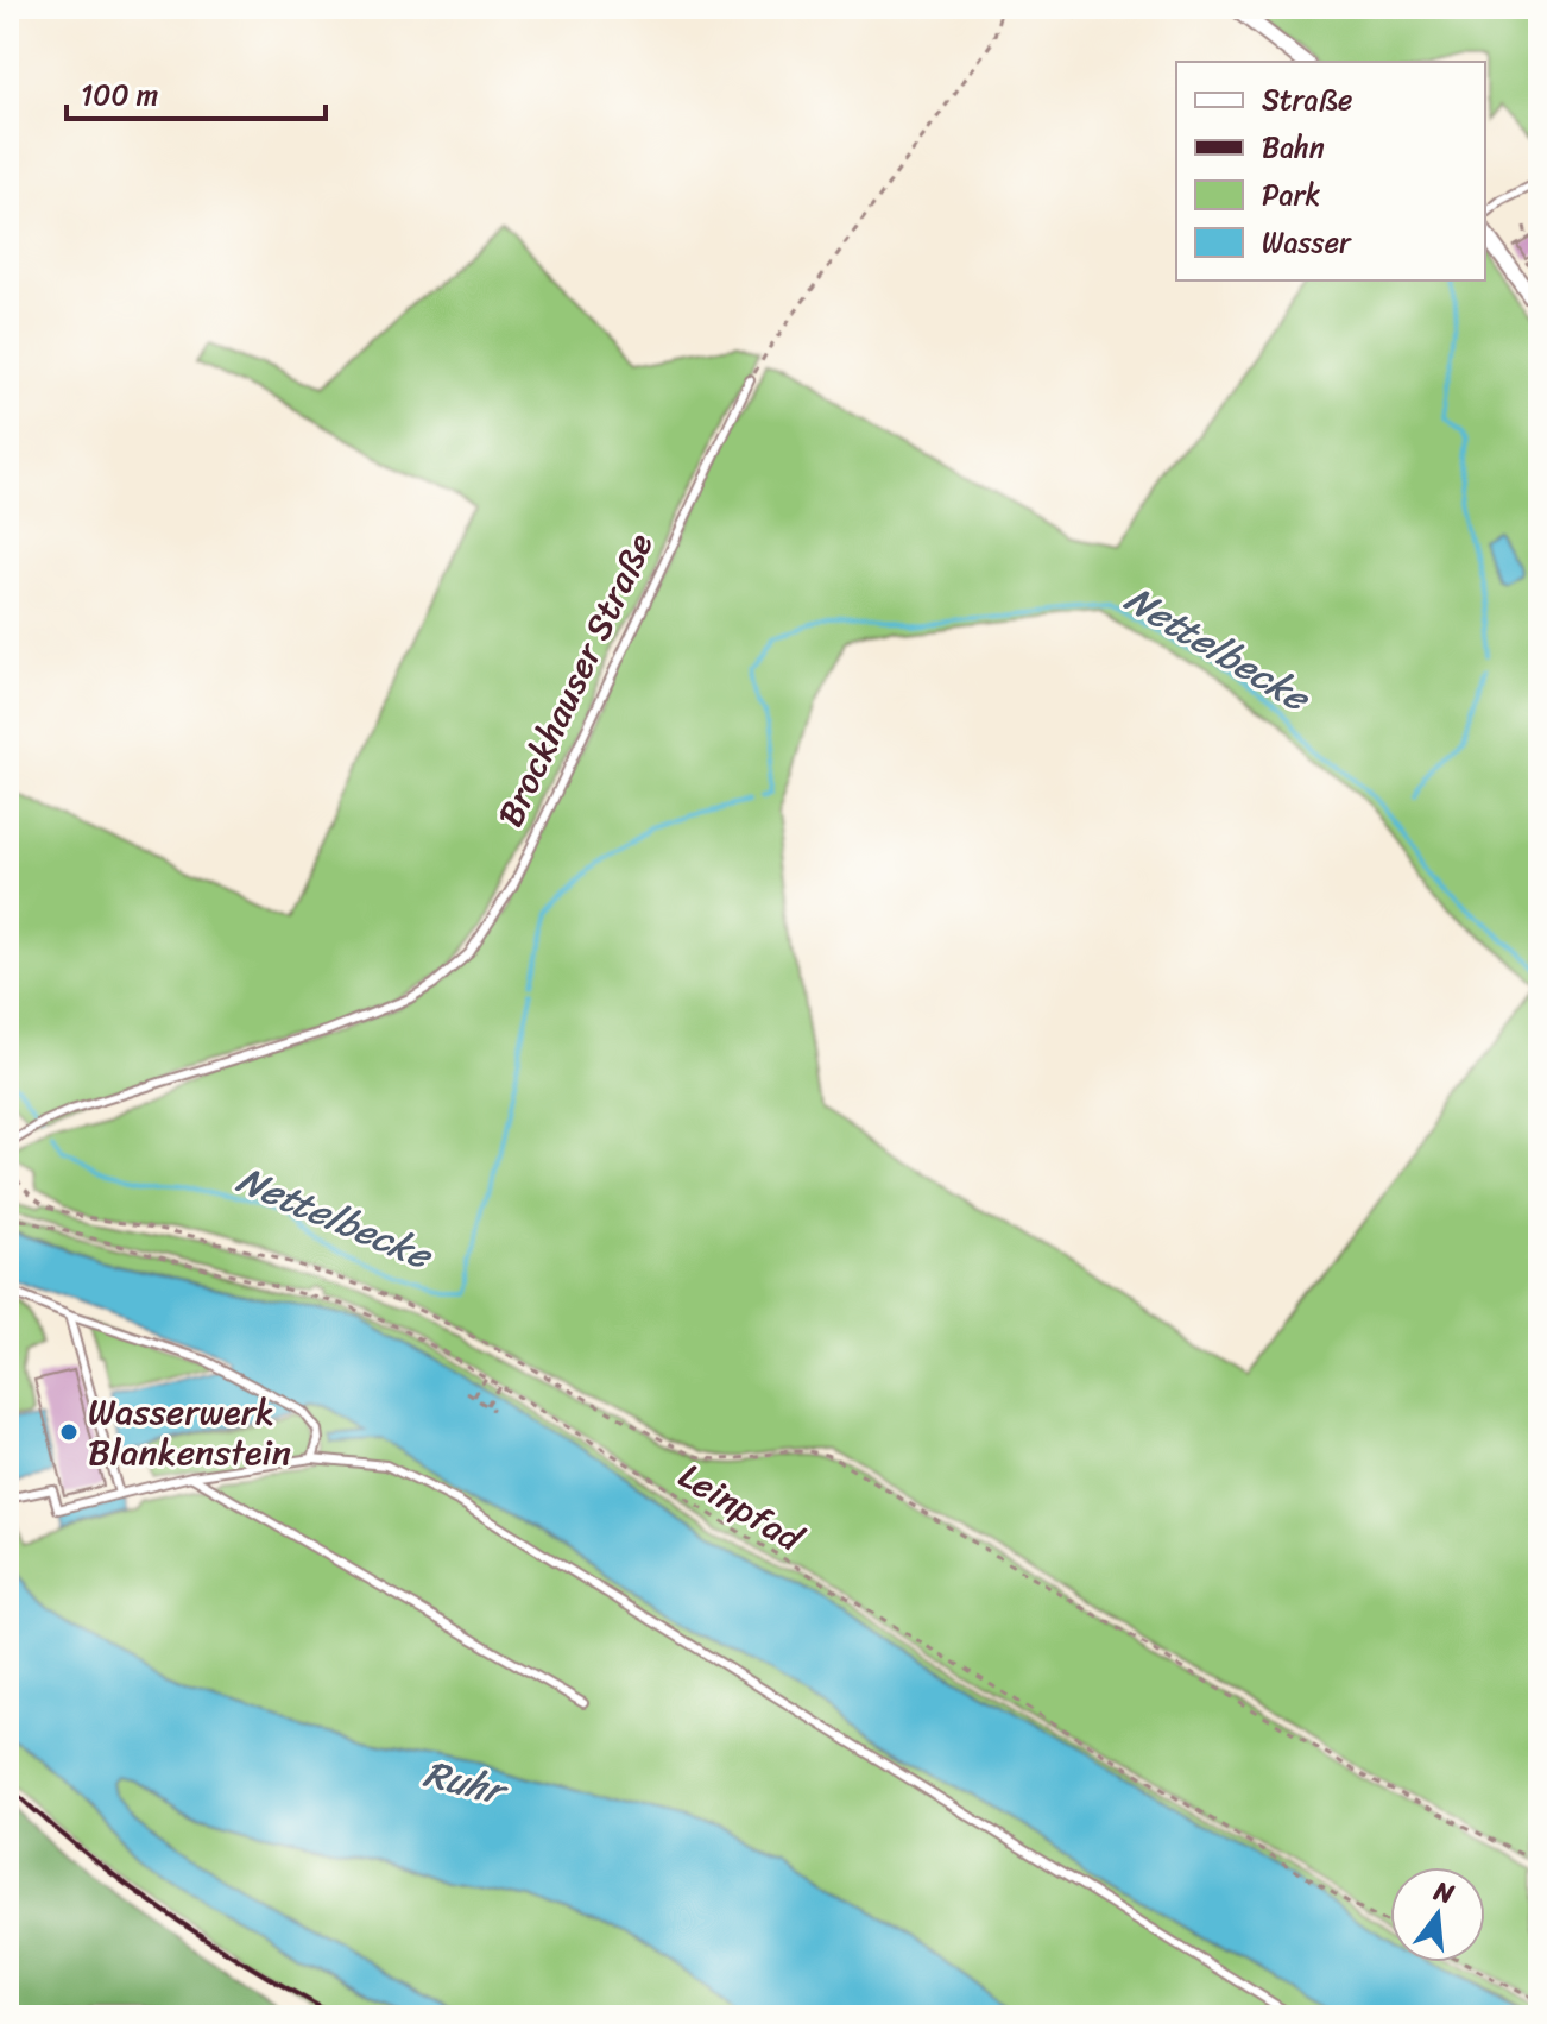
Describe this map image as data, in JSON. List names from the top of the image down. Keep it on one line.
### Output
{"streets":{"lane":["Brockhauser Straße"],"path":["Leinpfad"]},"water":["Nettelbecke","Ruhr"],"places":["Wasserwerk Blankenstein"],"legend":["Straße","Bahn","Park","Wasser"],"scale_bar":"100 m","north":"top"}
